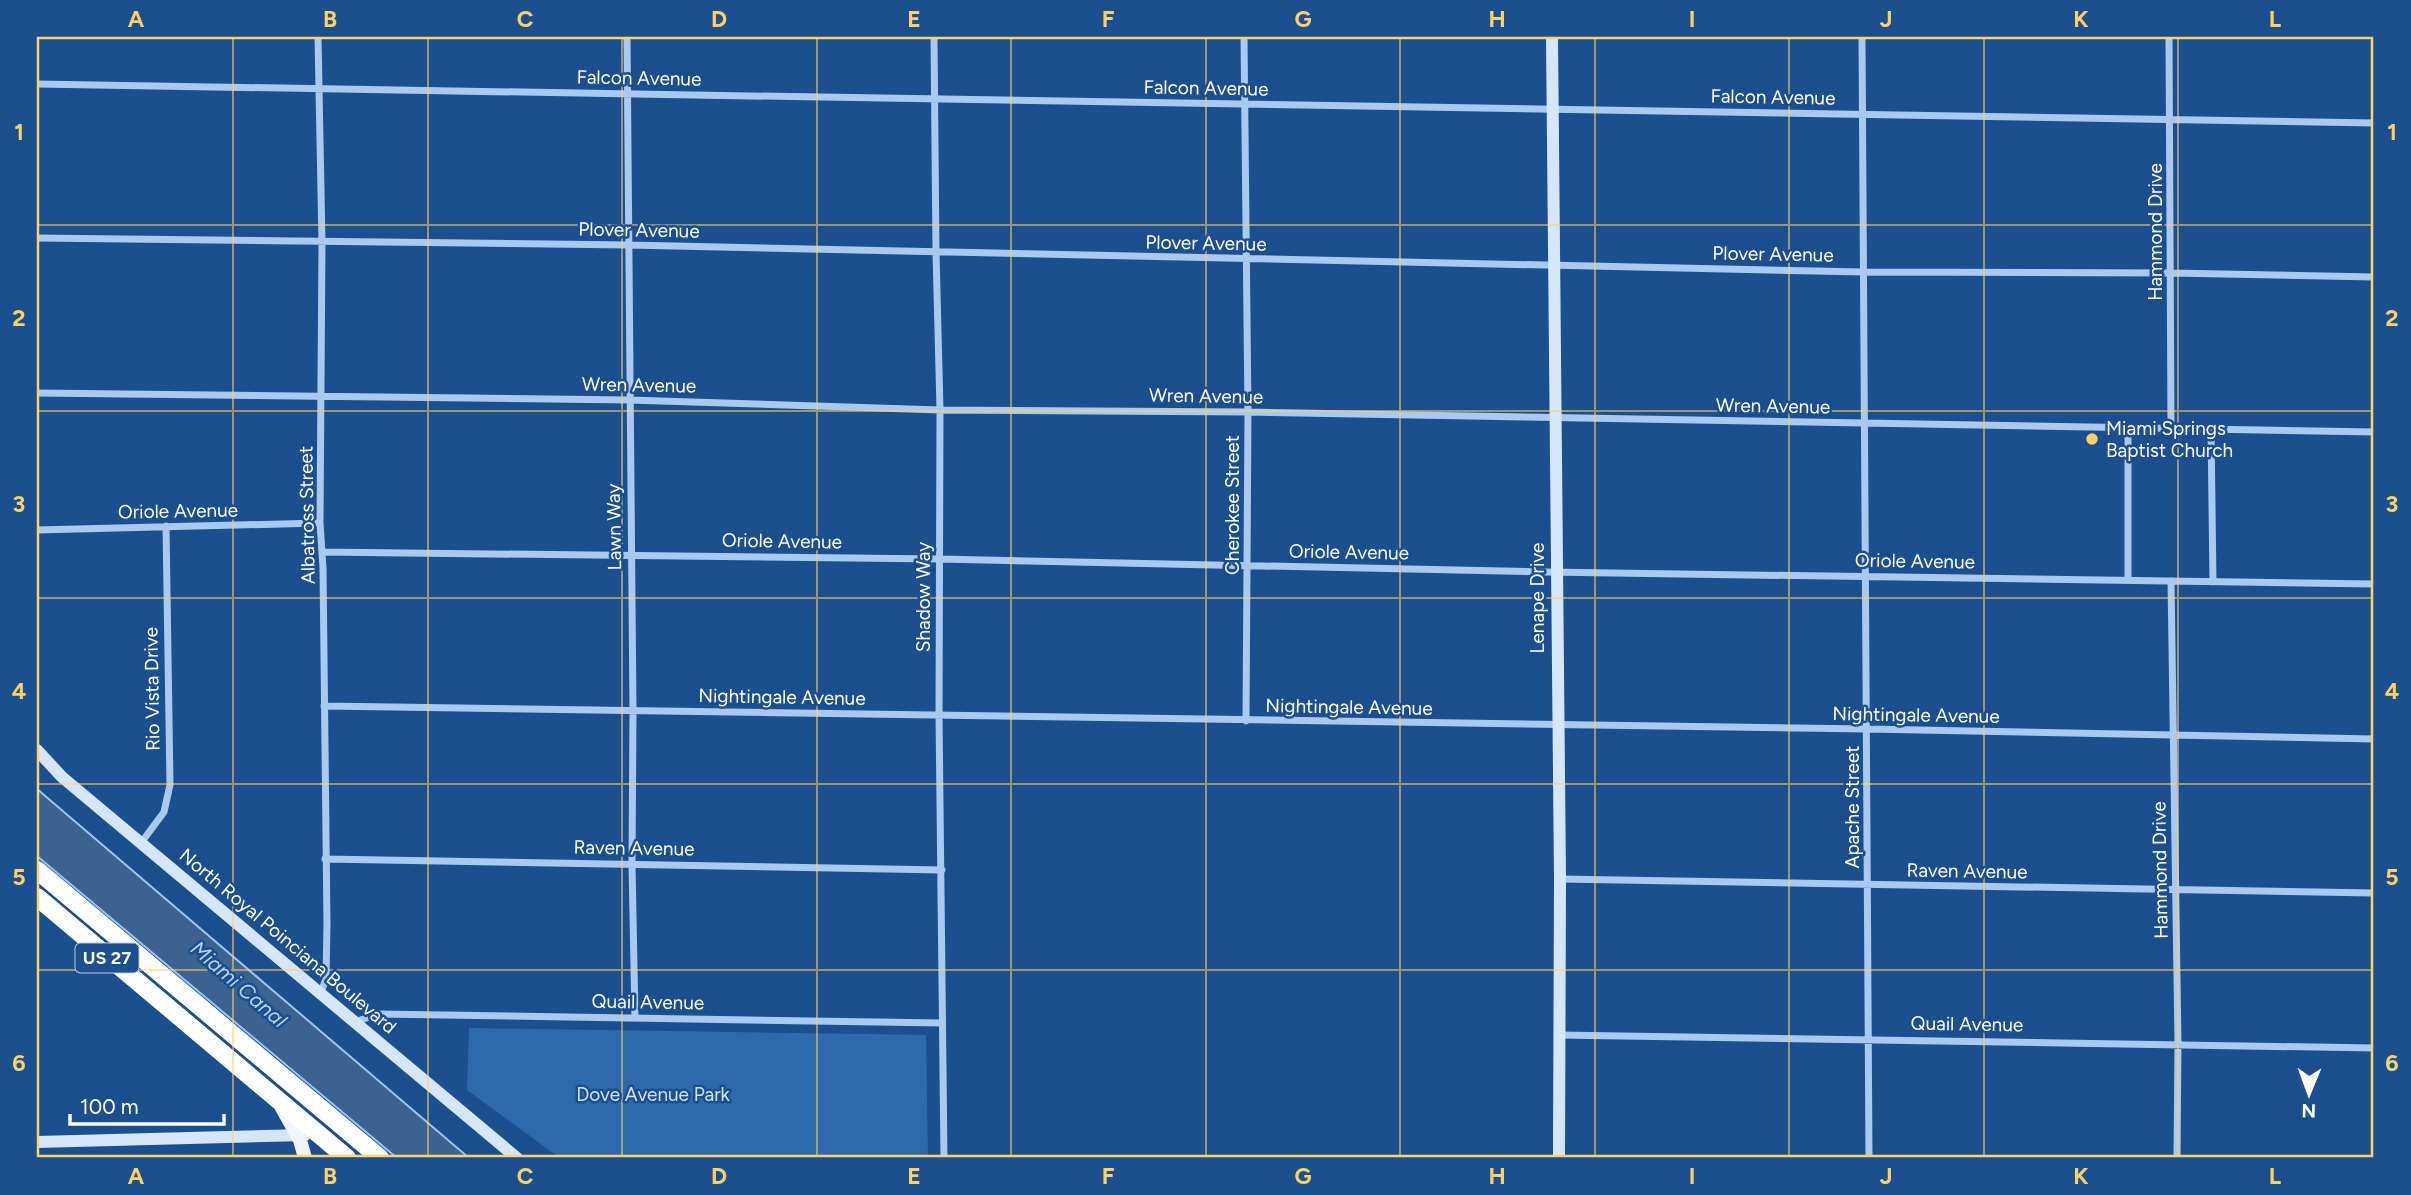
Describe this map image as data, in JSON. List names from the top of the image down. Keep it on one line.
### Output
{"streets":{"highway":["US 27"],"street":["Falcon Avenue","Plover Avenue","Hammond Drive","Wren Avenue","Cherokee Street","Oriole Avenue","Albatross Street","Lawn Way","Shadow Way","Lenape Drive","Rio Vista Drive","Nightingale Avenue","Apache Street","Raven Avenue","North Royal Poinciana Boulevard","Quail Avenue"]},"crossings":[["Falcon Avenue","Hammond Drive"],["Falcon Avenue","Cherokee Street"],["Falcon Avenue","Albatross Street"],["Falcon Avenue","Lawn Way"],["Falcon Avenue","Shadow Way"],["Falcon Avenue","Lenape Drive"],["Falcon Avenue","Apache Street"],["Plover Avenue","Hammond Drive"],["Plover Avenue","Cherokee Street"],["Plover Avenue","Albatross Street"],["Plover Avenue","Lawn Way"],["Plover Avenue","Shadow Way"],["Plover Avenue","Lenape Drive"],["Plover Avenue","Apache Street"],["Hammond Drive","Wren Avenue"],["Hammond Drive","Oriole Avenue"],["Hammond Drive","Nightingale Avenue"],["Hammond Drive","Raven Avenue"],["Hammond Drive","Quail Avenue"],["Wren Avenue","Cherokee Street"],["Wren Avenue","Albatross Street"],["Wren Avenue","Lawn Way"],["Wren Avenue","Shadow Way"],["Wren Avenue","Lenape Drive"],["Wren Avenue","Apache Street"],["Cherokee Street","Oriole Avenue"],["Cherokee Street","Nightingale Avenue"],["Oriole Avenue","Albatross Street"],["Oriole Avenue","Lawn Way"],["Oriole Avenue","Shadow Way"],["Oriole Avenue","Lenape Drive"],["Oriole Avenue","Rio Vista Drive"],["Oriole Avenue","Apache Street"],["Albatross Street","Nightingale Avenue"],["Albatross Street","Raven Avenue"],["Albatross Street","North Royal Poinciana Boulevard"],["Lawn Way","Nightingale Avenue"],["Lawn Way","Raven Avenue"],["Lawn Way","Quail Avenue"],["Shadow Way","Nightingale Avenue"],["Shadow Way","Raven Avenue"],["Shadow Way","Quail Avenue"],["Lenape Drive","Nightingale Avenue"],["Lenape Drive","Raven Avenue"],["Lenape Drive","Quail Avenue"],["Rio Vista Drive","North Royal Poinciana Boulevard"],["Nightingale Avenue","Apache Street"],["Apache Street","Raven Avenue"],["Apache Street","Quail Avenue"],["North Royal Poinciana Boulevard","Quail Avenue"]],"water":["Miami Canal"],"parks":["Dove Avenue Park"],"places":["Miami Springs Baptist Church"],"scale_bar":"100 m","north":"bottom","grid":{"columns":["A","B","C","D","E","F","G","H","I","J","K","L"],"rows":["1","2","3","4","5","6"]}}
